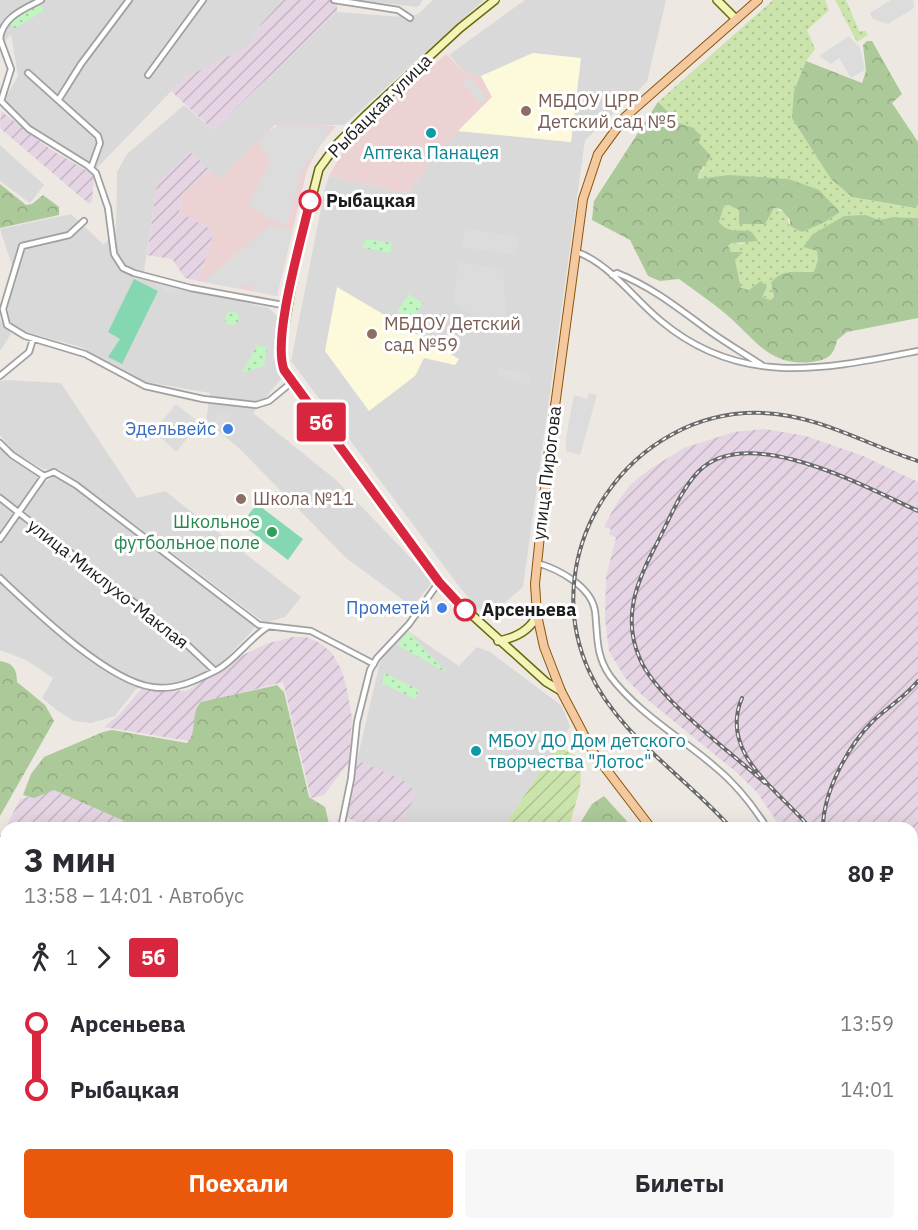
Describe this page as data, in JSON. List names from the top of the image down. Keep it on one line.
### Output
{"streets":{"main road":["Рыбацкая улица","улица Пирогова"],"street":["улица Миклухо-Маклая"]},"crossings":[["Рыбацкая улица","улица Пирогова"]],"places":["МБДОУ ЦРР Детский сад №5","Аптека Панацея","Рыбацкая","МБДОУ Детский сад №59","Эдельвейс","Школа №11","Школьное футбольное поле","Прометей","Арсеньева","МБОУ ДО Дом детского творчества \"Лотос\""],"lines":["bus line 5б"],"page":{"on_map":"5б","heading":["3 мин","13:58 – 14:01 · Автобус","80 ₽"],"legs":["1","5б"],"list":[{"name":"Арсеньева","value":"13:59"},{"name":"Рыбацкая","value":"14:01"}],"buttons":["Поехали","Билеты"]}}
